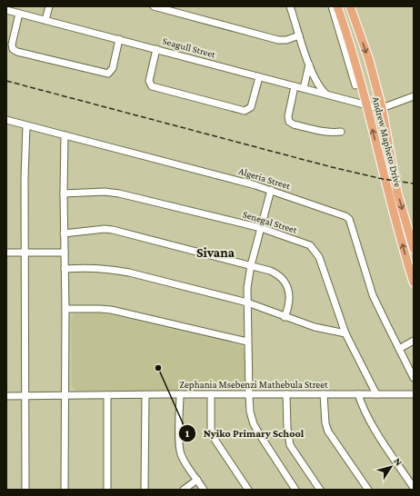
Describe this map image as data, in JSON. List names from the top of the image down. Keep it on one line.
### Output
{"streets":{"main road":["Andrew Mapheto Drive"],"street":["Seagull Street","Algeria Street","Senegal Street","Zephania Msebenzi Mathebula Street"]},"crossings":[["Seagull Street","Andrew Mapheto Drive"],["Senegal Street","Zephania Msebenzi Mathebula Street"]],"districts":["Sivana"],"places":["Nyiko Primary School"],"north":"top right"}
